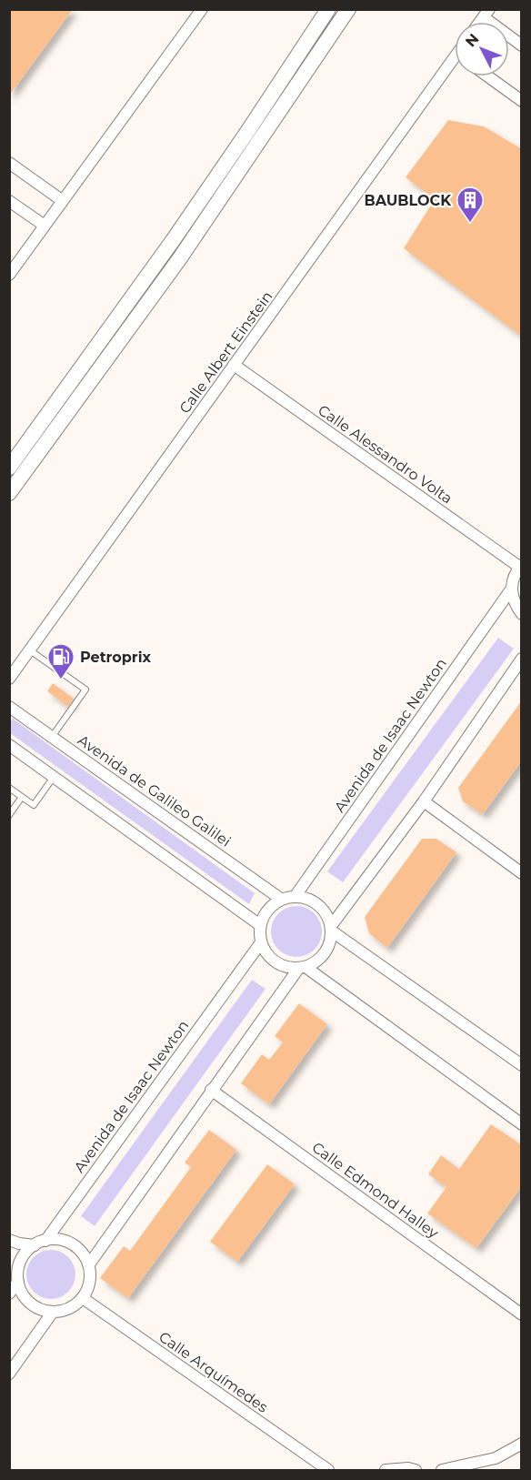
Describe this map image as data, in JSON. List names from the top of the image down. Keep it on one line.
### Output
{"streets":{"street":["Calle Albert Einstein","Calle Alessandro Volta","Avenida de Isaac Newton","Avenida de Galileo Galilei","Calle Edmond Halley","Calle Arquímedes"]},"crossings":[["Calle Albert Einstein","Calle Alessandro Volta"],["Calle Alessandro Volta","Avenida de Isaac Newton"],["Avenida de Isaac Newton","Avenida de Galileo Galilei"],["Avenida de Isaac Newton","Calle Arquímedes"]],"places":{"building":["BAUBLOCK"],"fuel station":["Petroprix"]},"north":"top left"}
